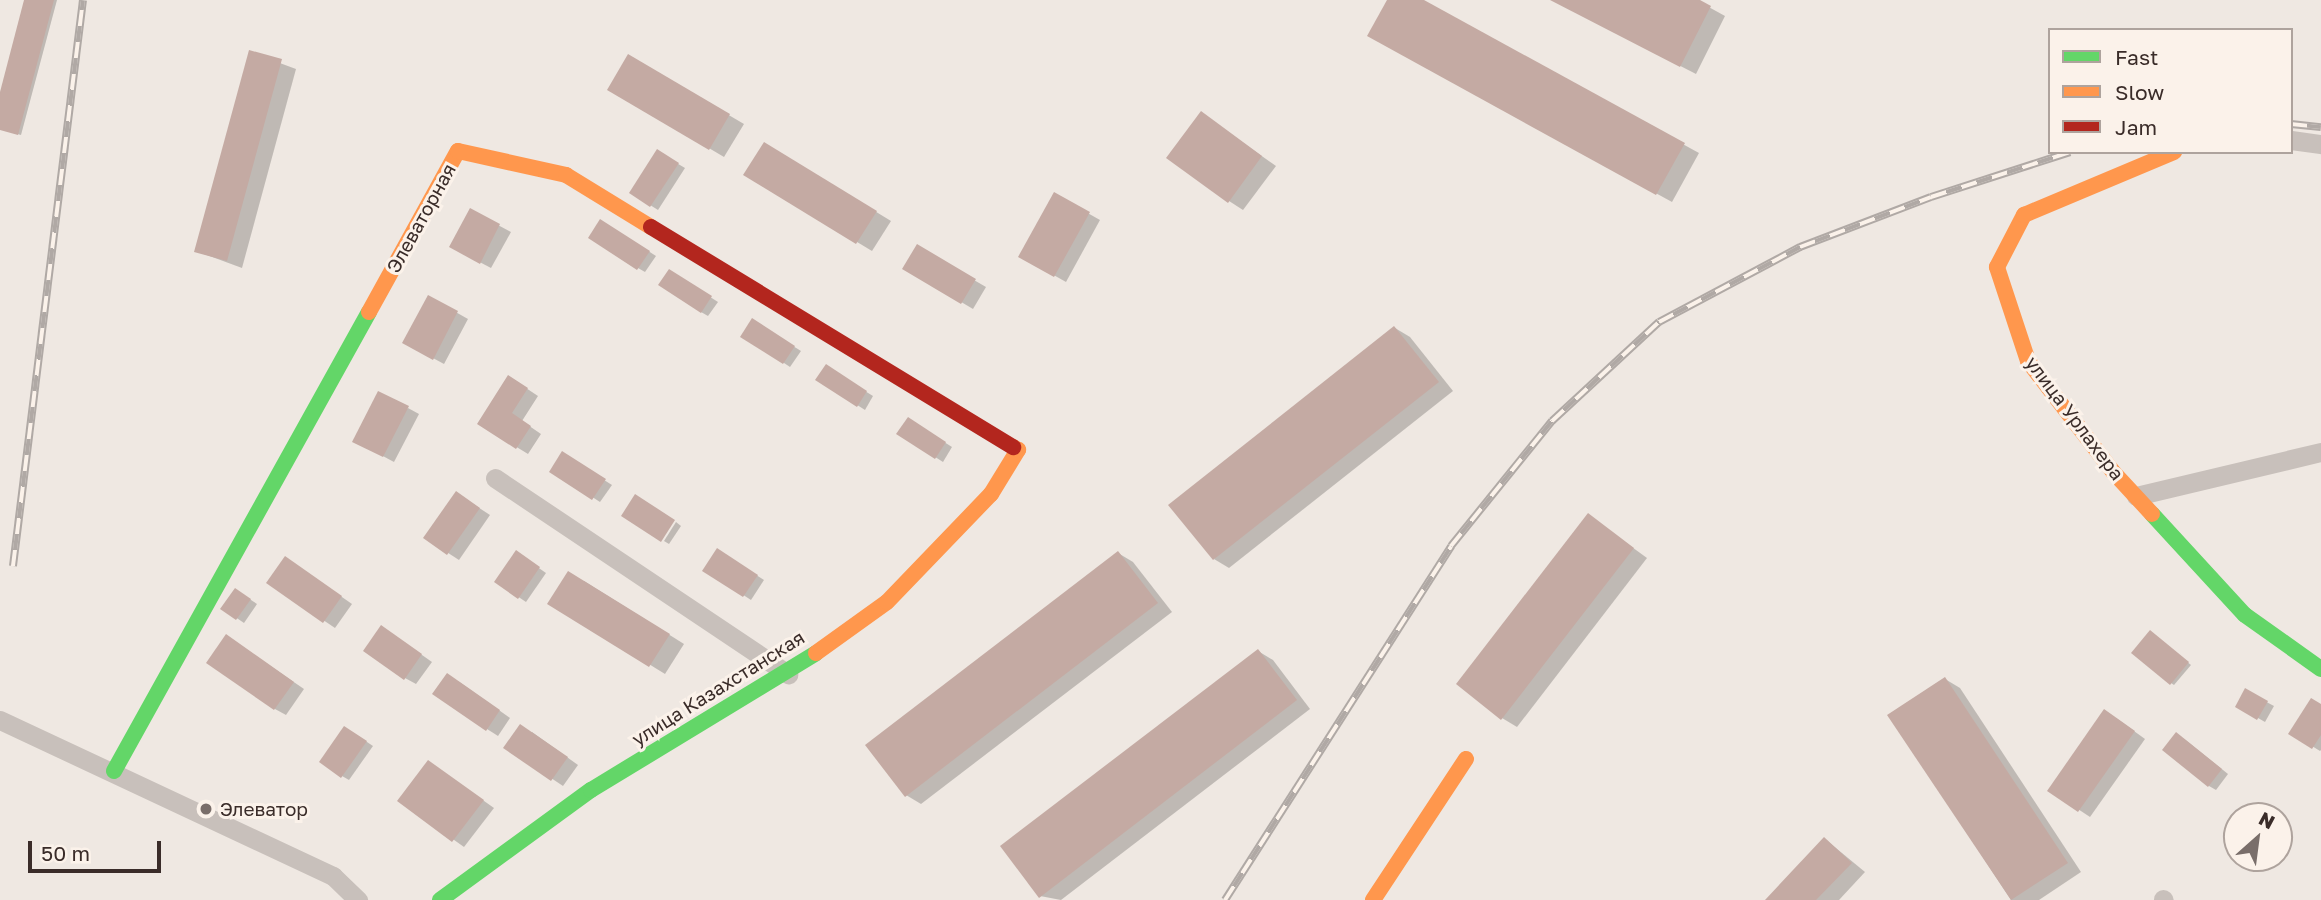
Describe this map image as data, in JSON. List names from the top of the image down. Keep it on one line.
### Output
{"streets":{"street":["Элеваторная","улица Урлахера","улица Казахстанская"]},"crossings":[["Элеваторная","улица Казахстанская"]],"places":["Элеватор"],"legend":["Fast","Slow","Jam"],"scale_bar":"50 m","north":"top right"}
